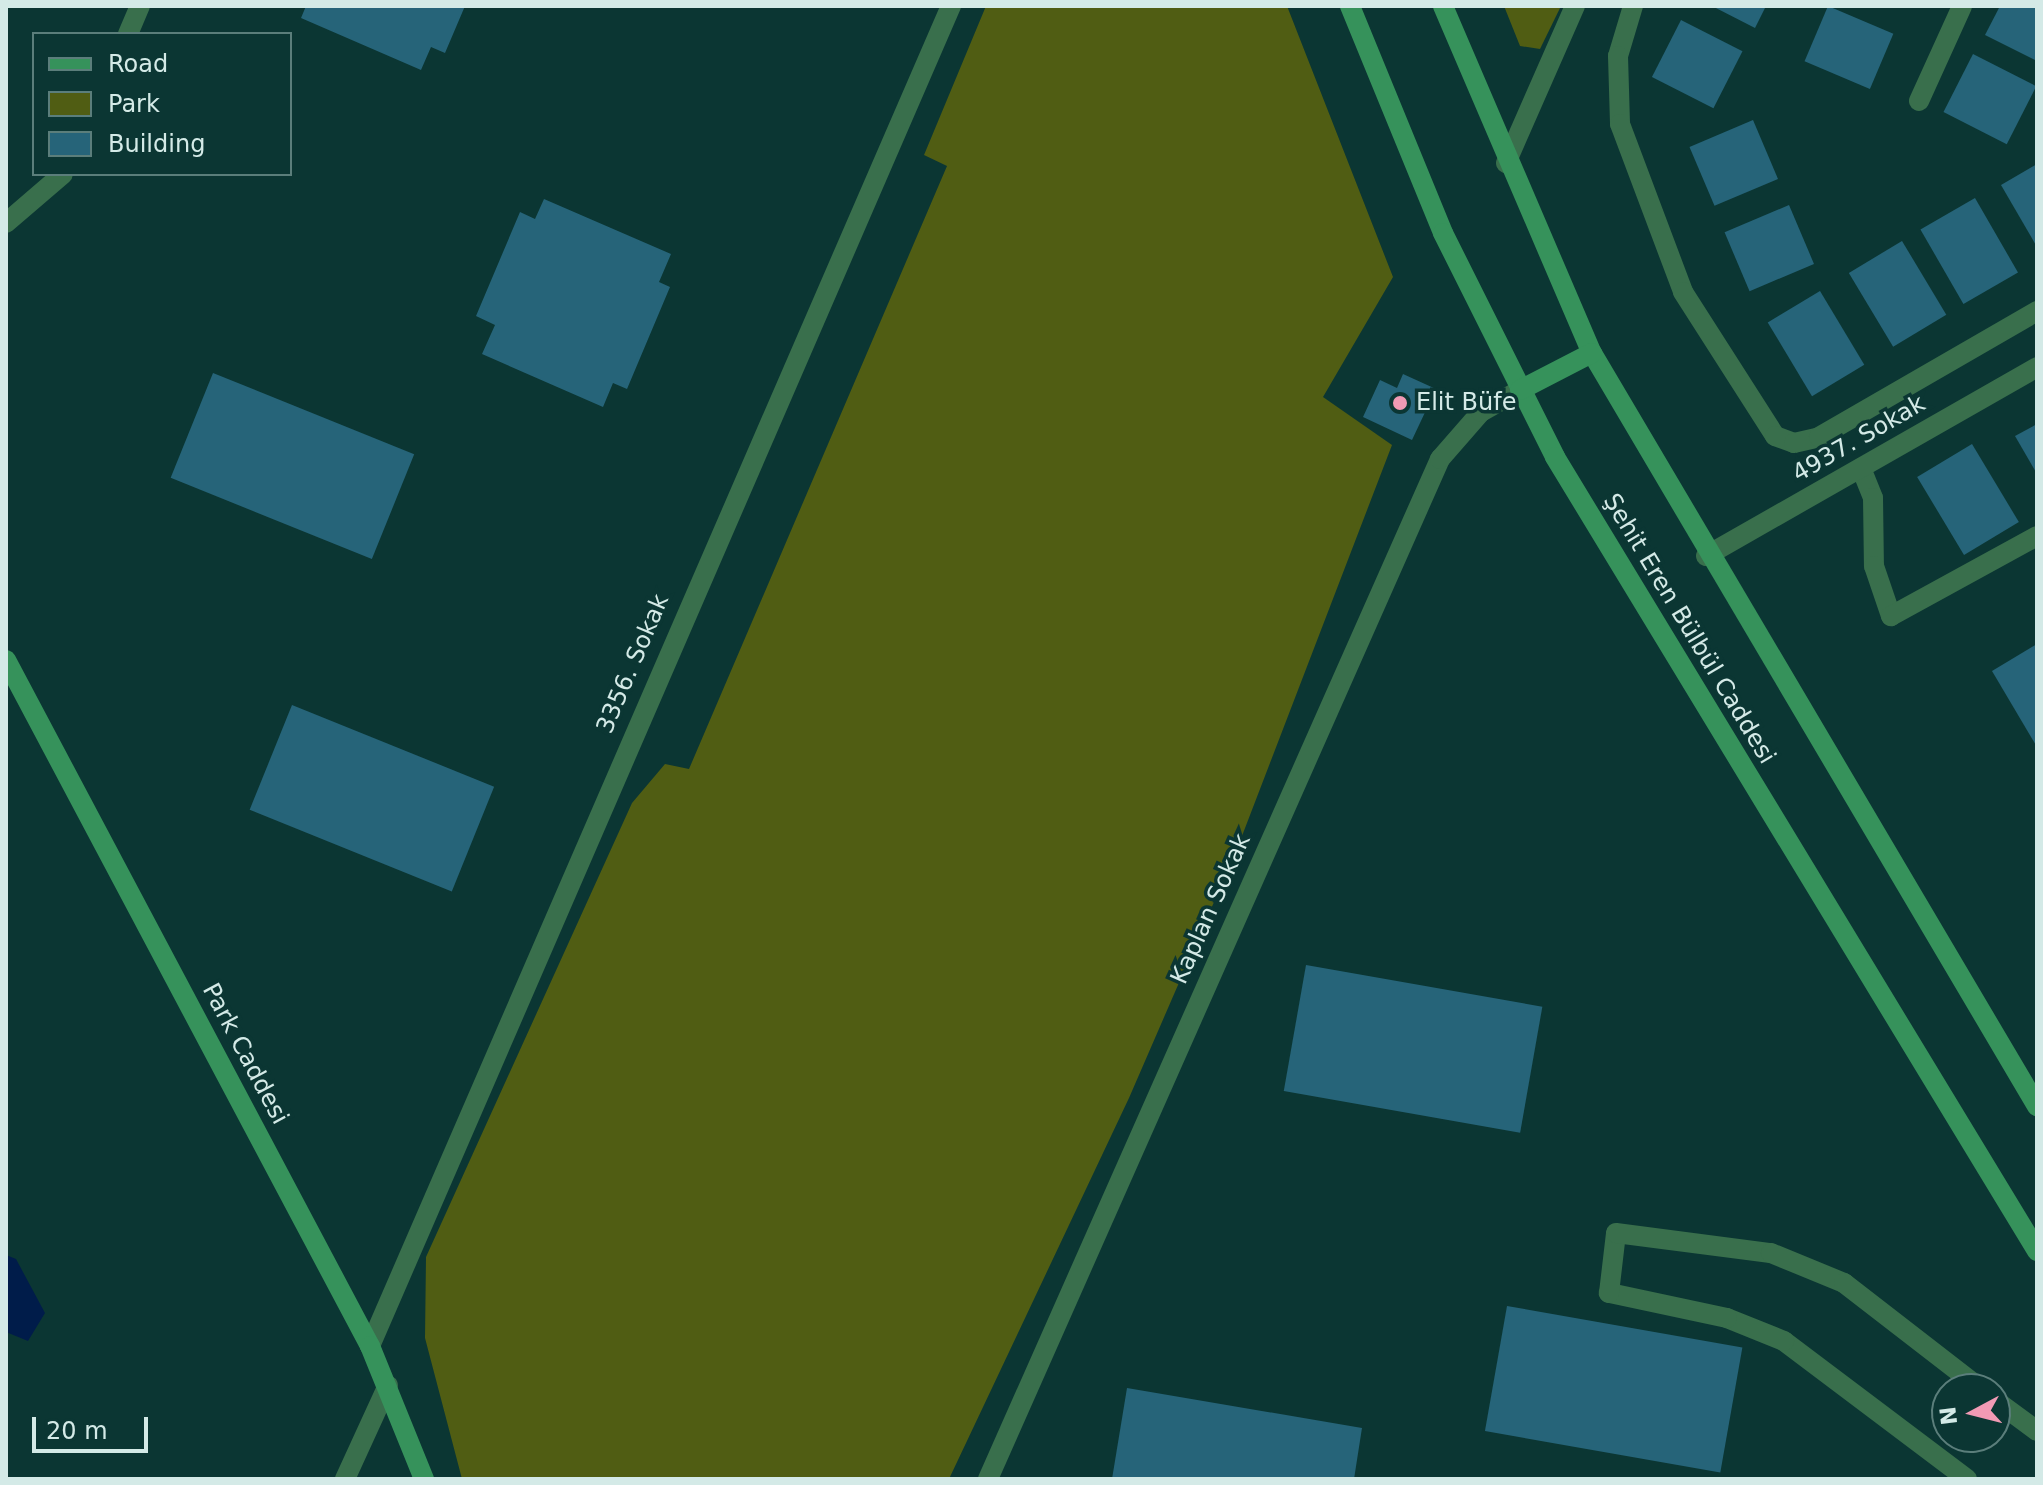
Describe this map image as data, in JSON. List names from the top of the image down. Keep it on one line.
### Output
{"streets":{"main road":["Şehit Eren Bülbül Caddesi","Park Caddesi"],"street":["4937. Sokak","3356. Sokak","Kaplan Sokak"]},"crossings":[["Şehit Eren Bülbül Caddesi","Kaplan Sokak"],["3356. Sokak","Park Caddesi"]],"places":["Elit Büfe"],"legend":["Road","Park","Building"],"scale_bar":"20 m","north":"left"}
